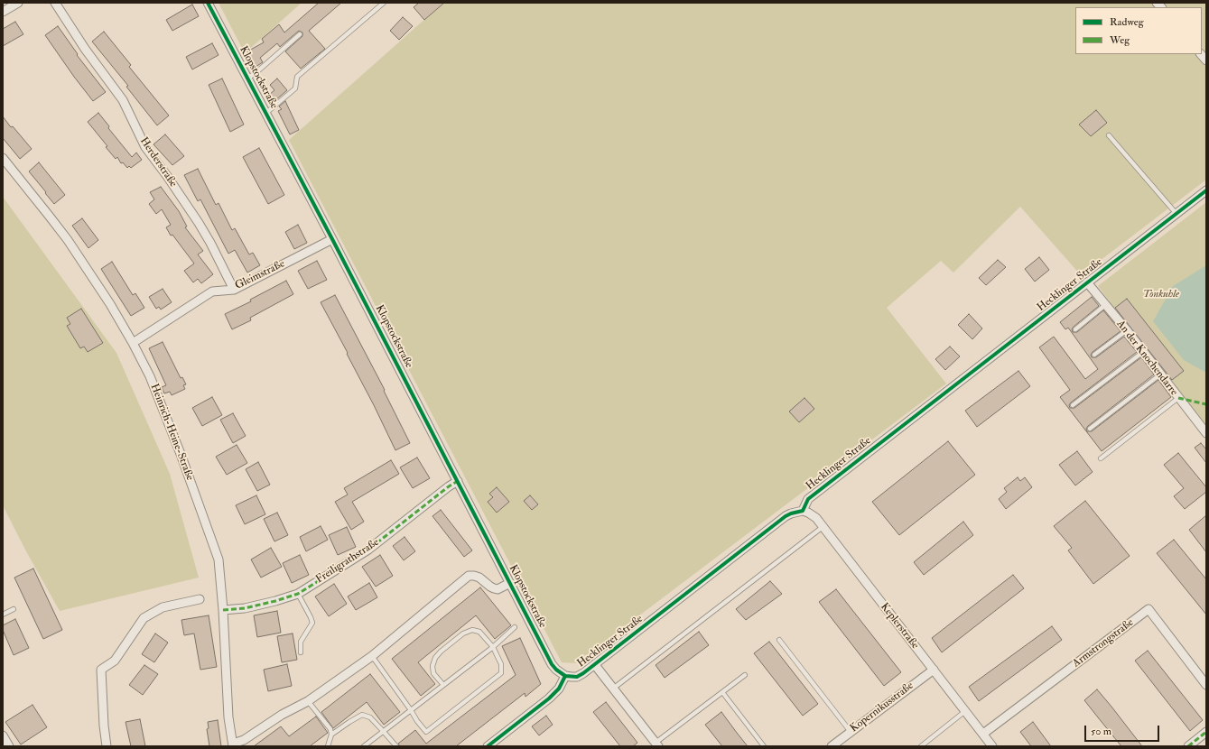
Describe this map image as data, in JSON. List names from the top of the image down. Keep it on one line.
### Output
{"streets":{"street":["Klopstockstraße","Herderstraße","Gleimstraße","Hecklinger Straße","An der Knochendarre","Heinrich-Heine-Straße","Freiligrathstraße","Keplerstraße","Armstrongstraße","Kopernikusstraße"]},"crossings":[["Klopstockstraße","Gleimstraße"],["Klopstockstraße","Hecklinger Straße"],["Klopstockstraße","Heinrich-Heine-Straße"],["Klopstockstraße","Freiligrathstraße"],["Herderstraße","Gleimstraße"],["Gleimstraße","Heinrich-Heine-Straße"],["Hecklinger Straße","An der Knochendarre"],["Hecklinger Straße","Keplerstraße"],["Heinrich-Heine-Straße","Freiligrathstraße"],["Keplerstraße","Armstrongstraße"],["Keplerstraße","Kopernikusstraße"]],"parks":["Tonkuhle"],"legend":["Radweg","Weg"],"scale_bar":"50 m"}
